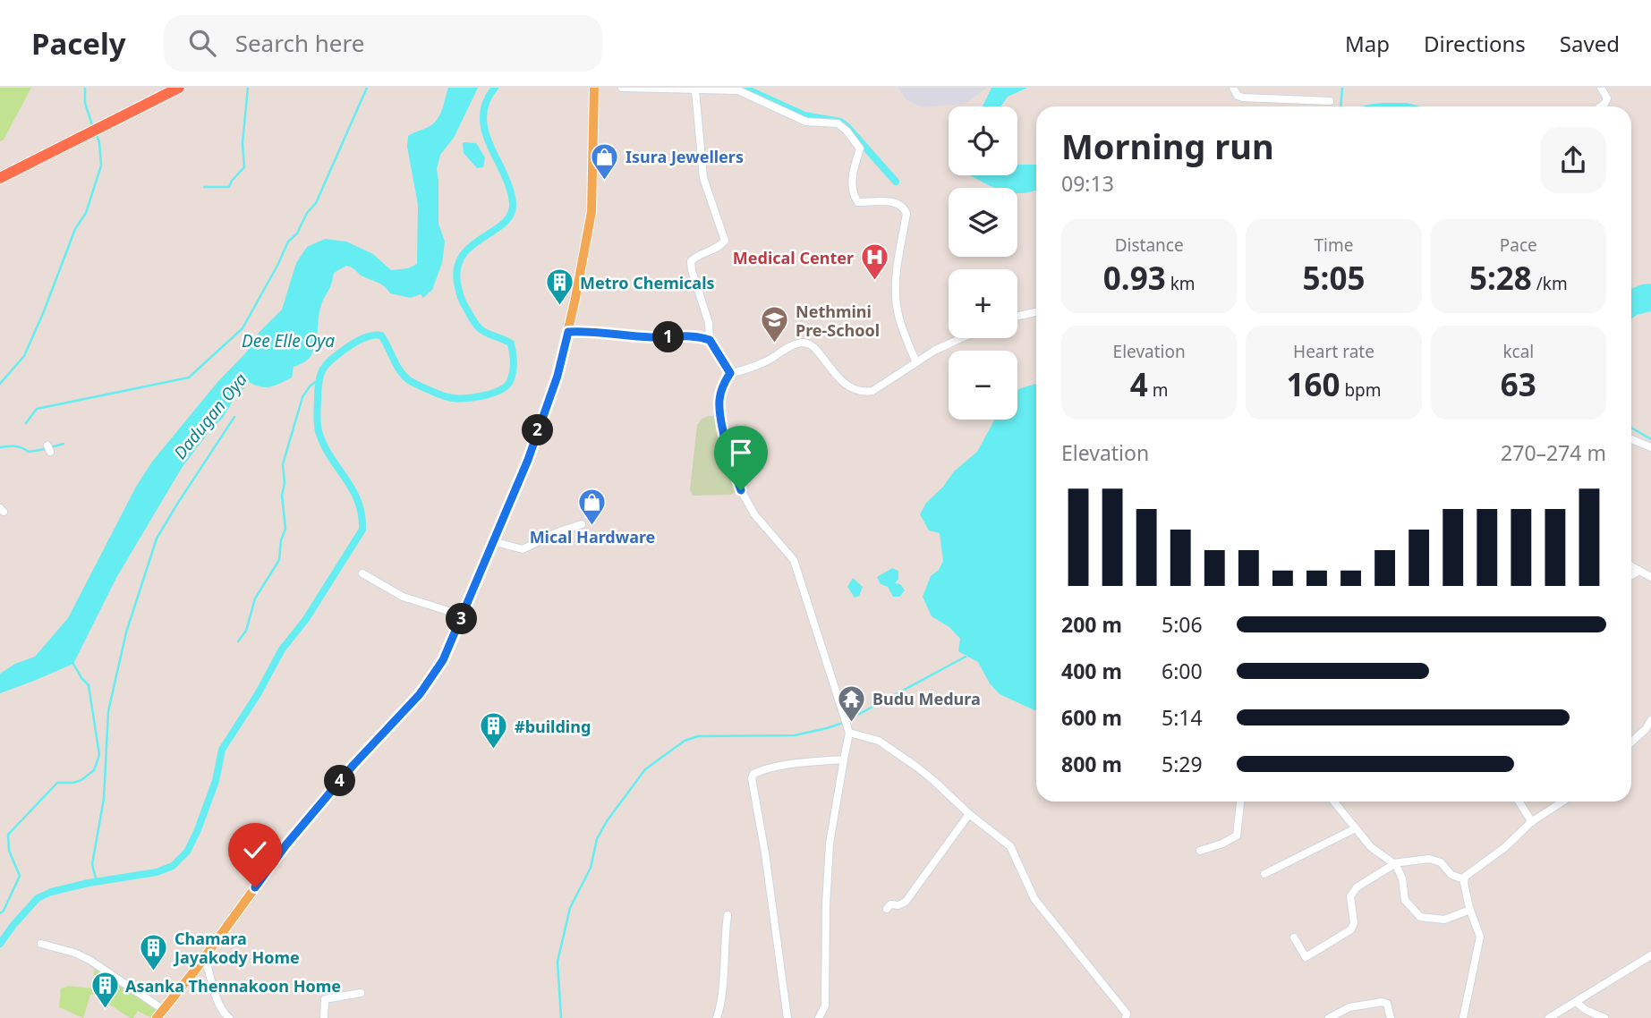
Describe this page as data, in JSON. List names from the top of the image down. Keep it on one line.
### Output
{"water":["Dee Elle Oya","Dadugan Oya"],"places":{"shop":["Isura Jewellers","Mical Hardware"],"hospital":["Medical Center"],"building":["Metro Chemicals","#building","Chamara Jayakody Home","Asanka Thennakoon Home"],"school or university":["Nethmini Pre-School"],"temple":["Budu Medura"]},"page":{"header":"Pacely","search":"Search here","nav":["Map","Directions","Saved"],"map_buttons":["+","−"],"heading":["Morning run","09:13"],"stats":[["Distance","0.93 km"],["Time","5:05"],["Pace","5:28 /km"],["Elevation","4 m"],["Heart rate","160 bpm"],["kcal","63"]],"pins":["1","2","3","4"],"chart":["Elevation","270–274 m"],"list":[{"name":"200 m","note":"5:06"},{"name":"400 m","note":"6:00"},{"name":"600 m","note":"5:14"},{"name":"800 m","note":"5:29"}]}}
